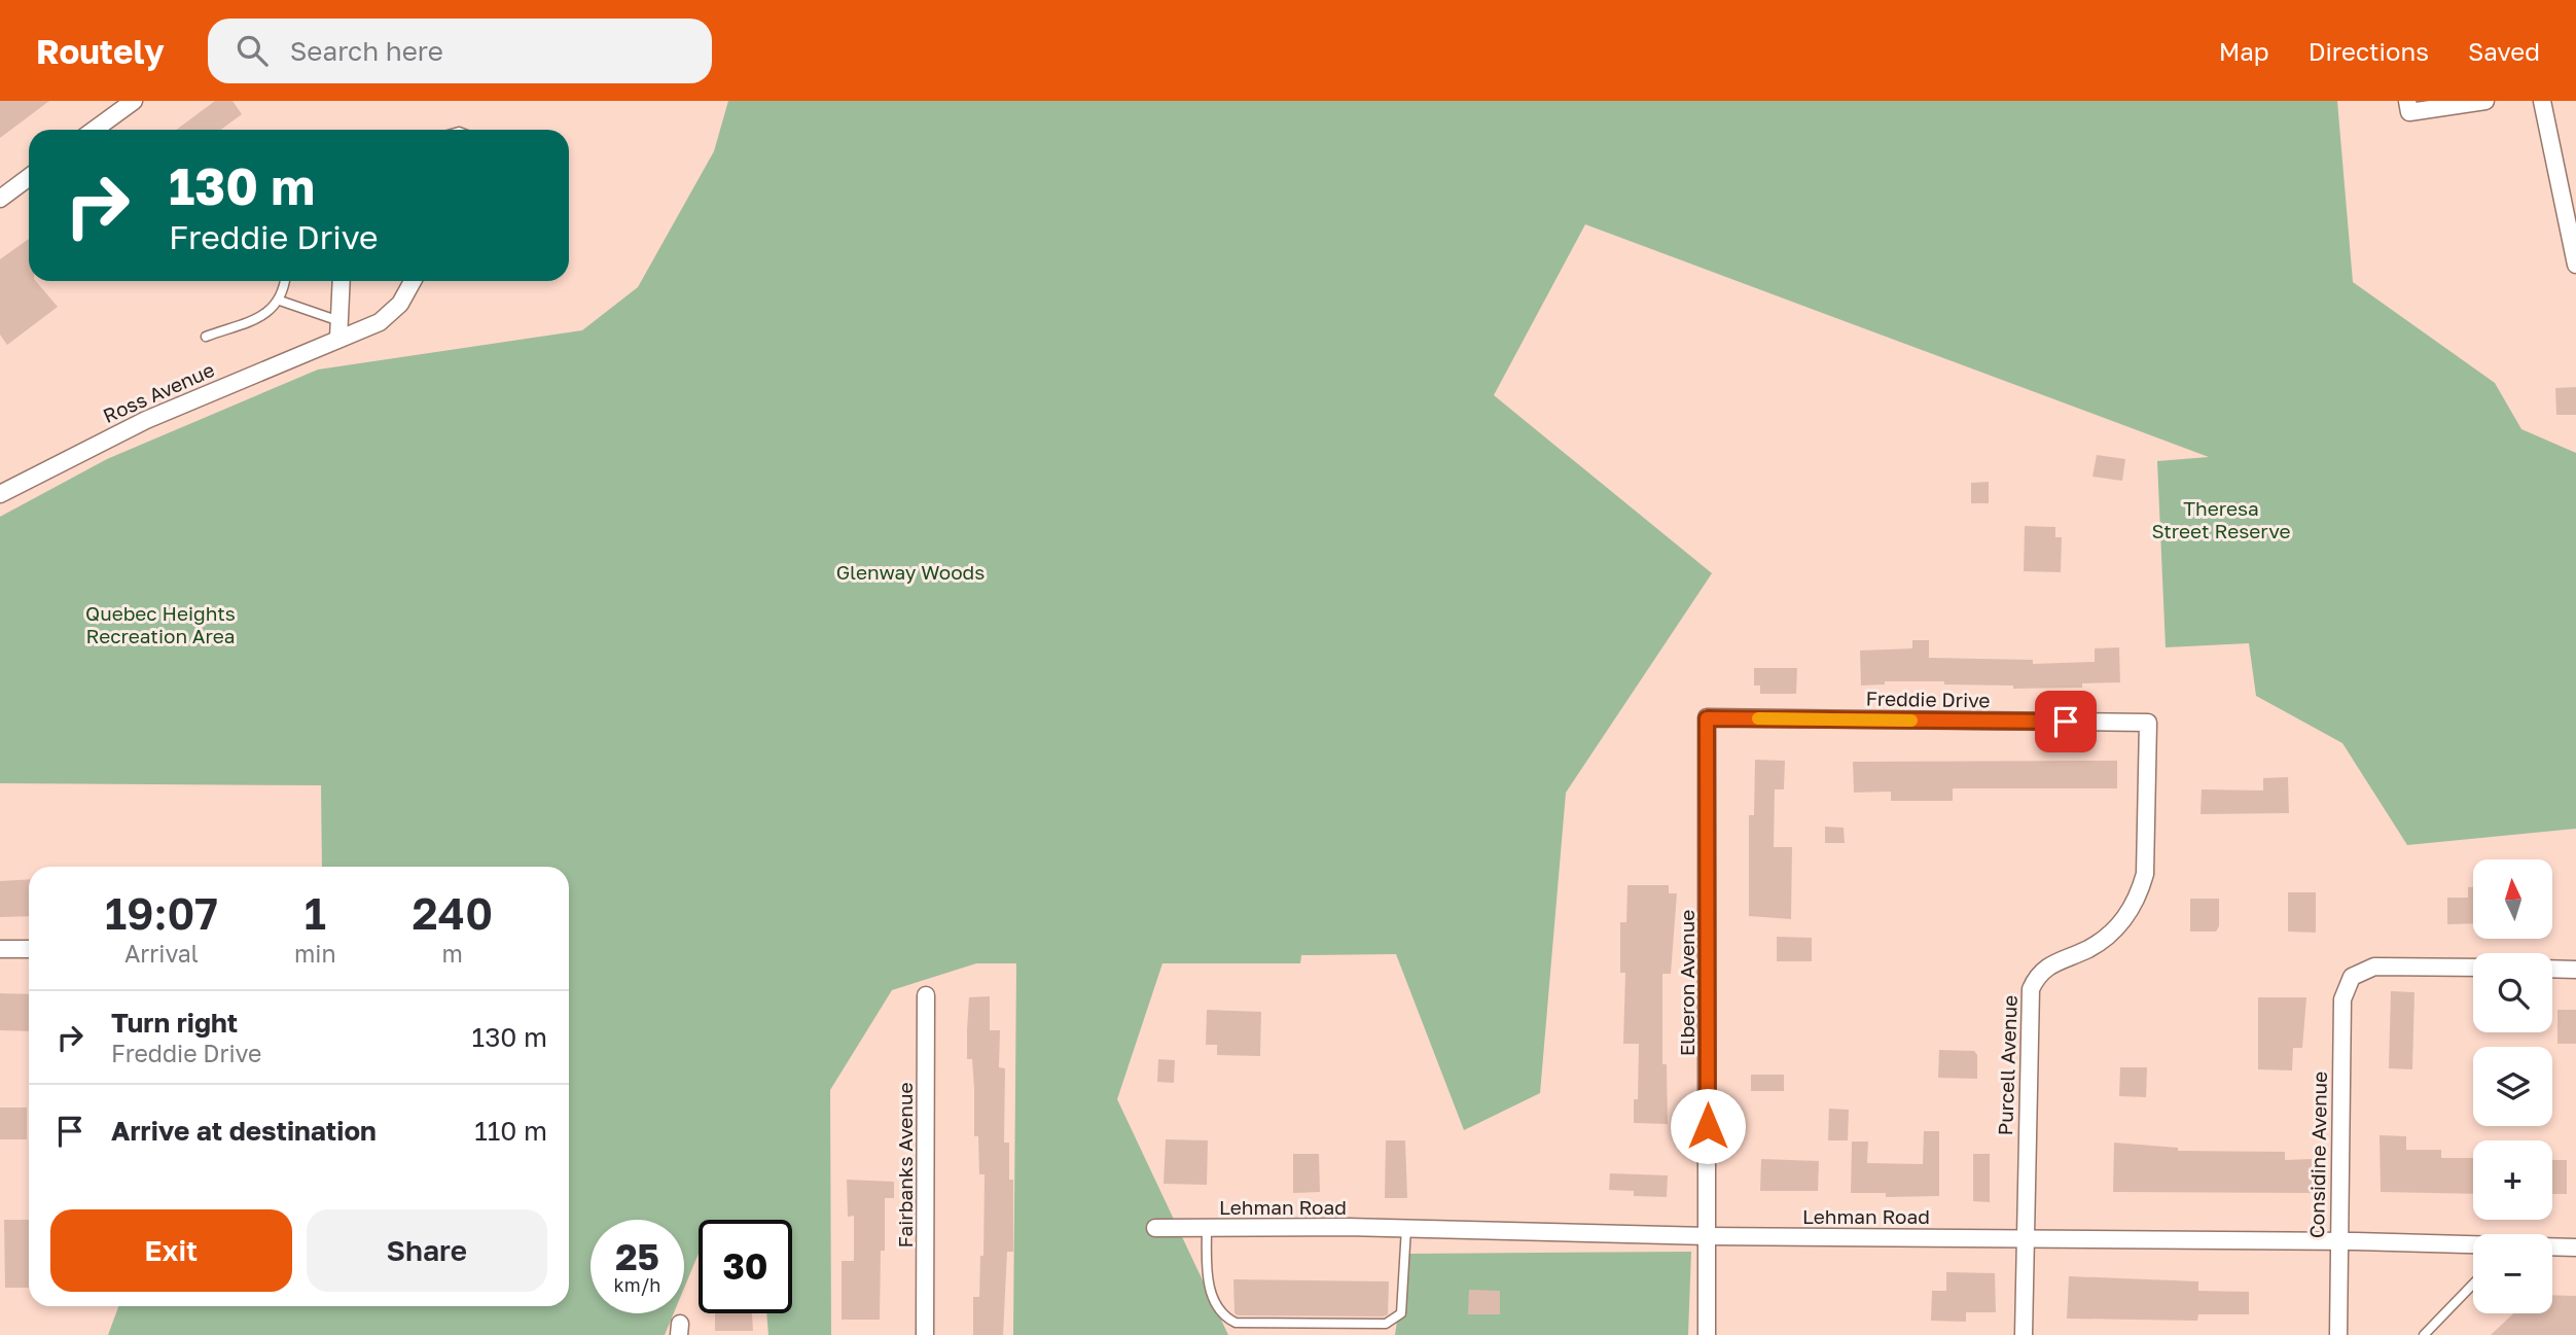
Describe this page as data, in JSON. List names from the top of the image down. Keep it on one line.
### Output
{"streets":{"street":["Ross Avenue","Freddie Drive","Elberon Avenue","Purcell Avenue","Considine Avenue","Fairbanks Avenue","Lehman Road"]},"crossings":[["Freddie Drive","Elberon Avenue"],["Freddie Drive","Purcell Avenue"],["Elberon Avenue","Lehman Road"],["Purcell Avenue","Lehman Road"],["Considine Avenue","Lehman Road"]],"parks":["Theresa Street Reserve","Glenway Woods","Quebec Heights Recreation Area"],"north":"top","page":{"header":"Routely","search":"Search here","nav":["Map","Directions","Saved"],"turn":["130 m","Freddie Drive"],"map_buttons":["+","−"],"eta":["19:07","Arrival","1","min","240","m"],"list":[{"name":"Turn right","note":"Freddie Drive","value":"130 m"},{"name":"Arrive at destination","value":"110 m"}],"buttons":["Exit","Share"],"speed":"25 km/h","limit":"30"}}
